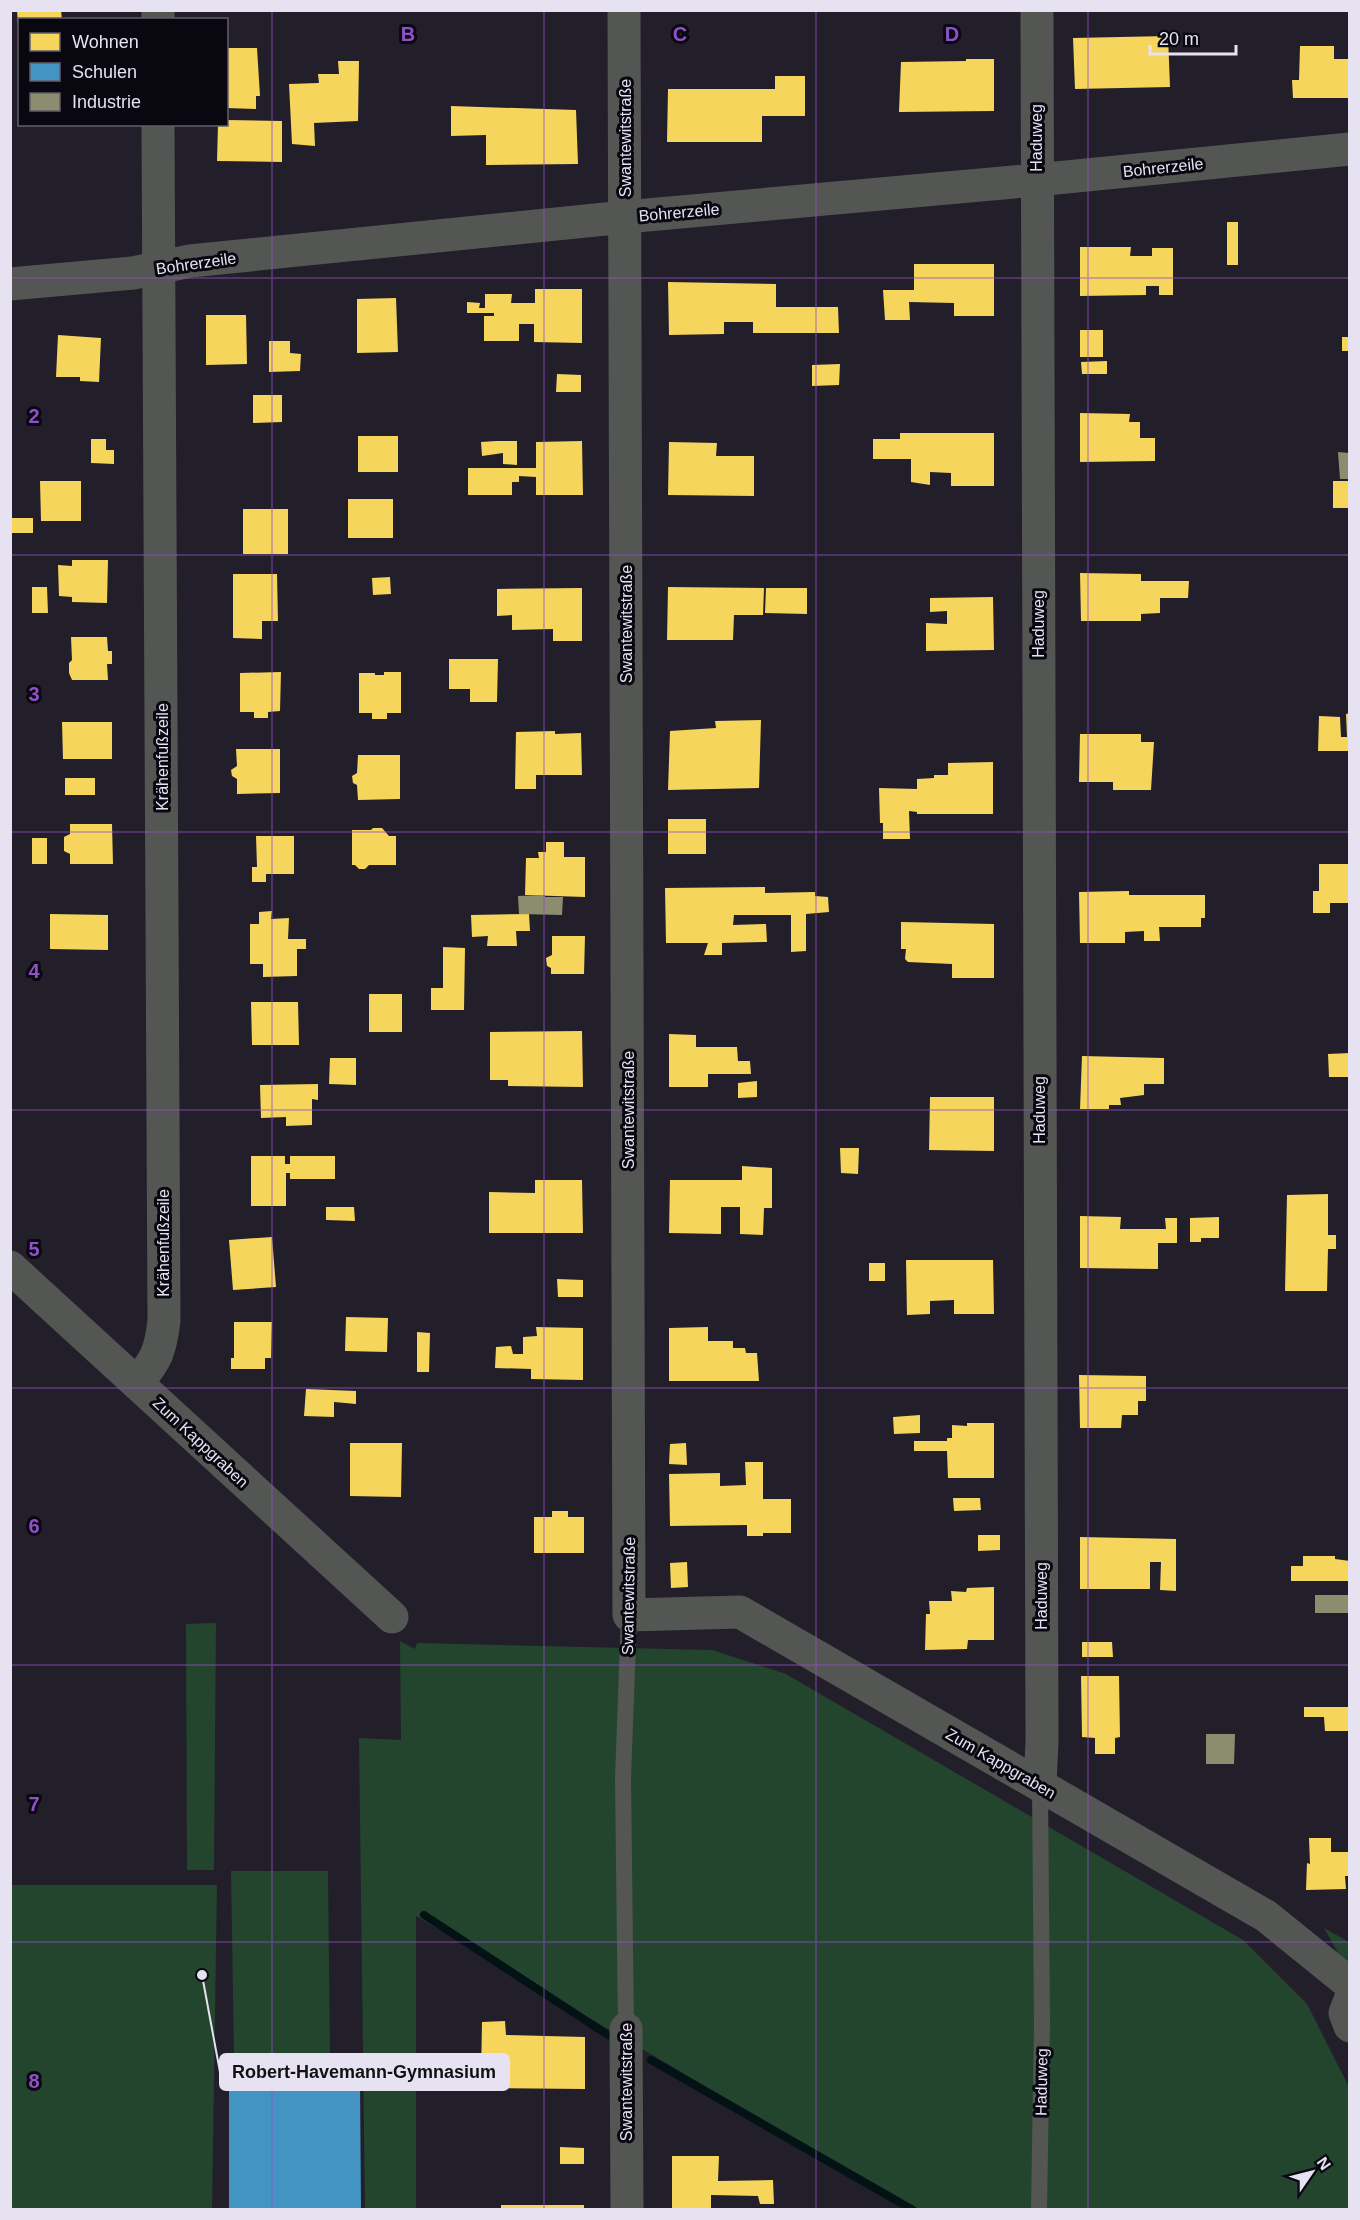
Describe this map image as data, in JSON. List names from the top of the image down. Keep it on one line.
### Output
{"streets":{"street":["Swantewitstraße","Haduweg","Bohrerzeile","Krähenfußzeile","Zum Kappgraben"]},"crossings":[["Swantewitstraße","Bohrerzeile"],["Swantewitstraße","Zum Kappgraben"],["Haduweg","Bohrerzeile"],["Haduweg","Zum Kappgraben"],["Bohrerzeile","Krähenfußzeile"],["Krähenfußzeile","Zum Kappgraben"]],"places":["Robert-Havemann-Gymnasium"],"legend":["Wohnen","Schulen","Industrie"],"scale_bar":"20 m","north":"top right","grid":{"columns":["B","C","D"],"rows":["2","3","4","5","6","7","8"]}}
